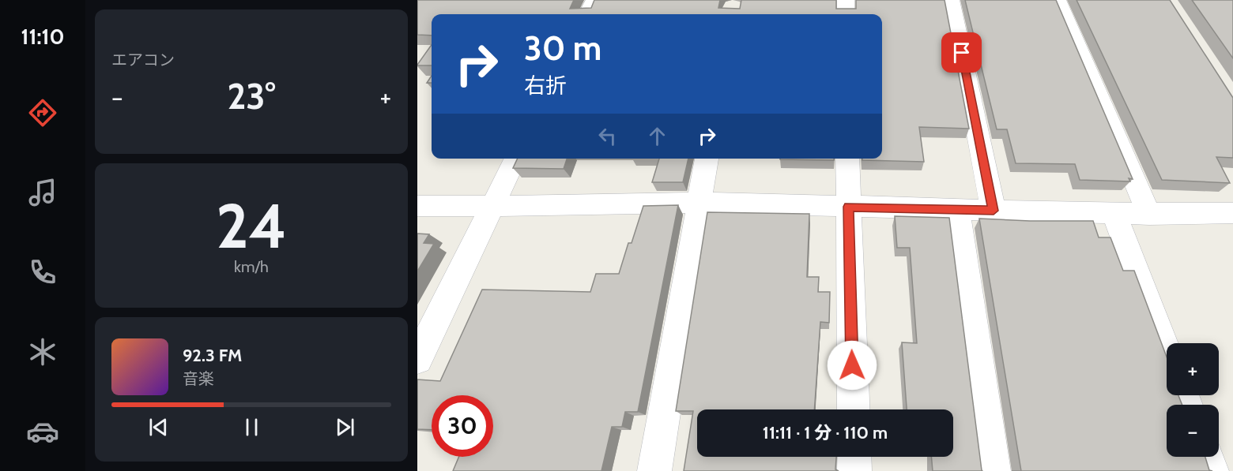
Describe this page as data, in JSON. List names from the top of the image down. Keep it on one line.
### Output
{"page":{"tabs":"11:10","tile":["エアコン",["24","km/h"]],"turn":["30 m","右折"],"heat":["−","23°","+"],"song":["92.3 FM","音楽"],"map_buttons":["+","−"],"limit":"30","trip":"11:11 · 1 分 · 110 m"}}
